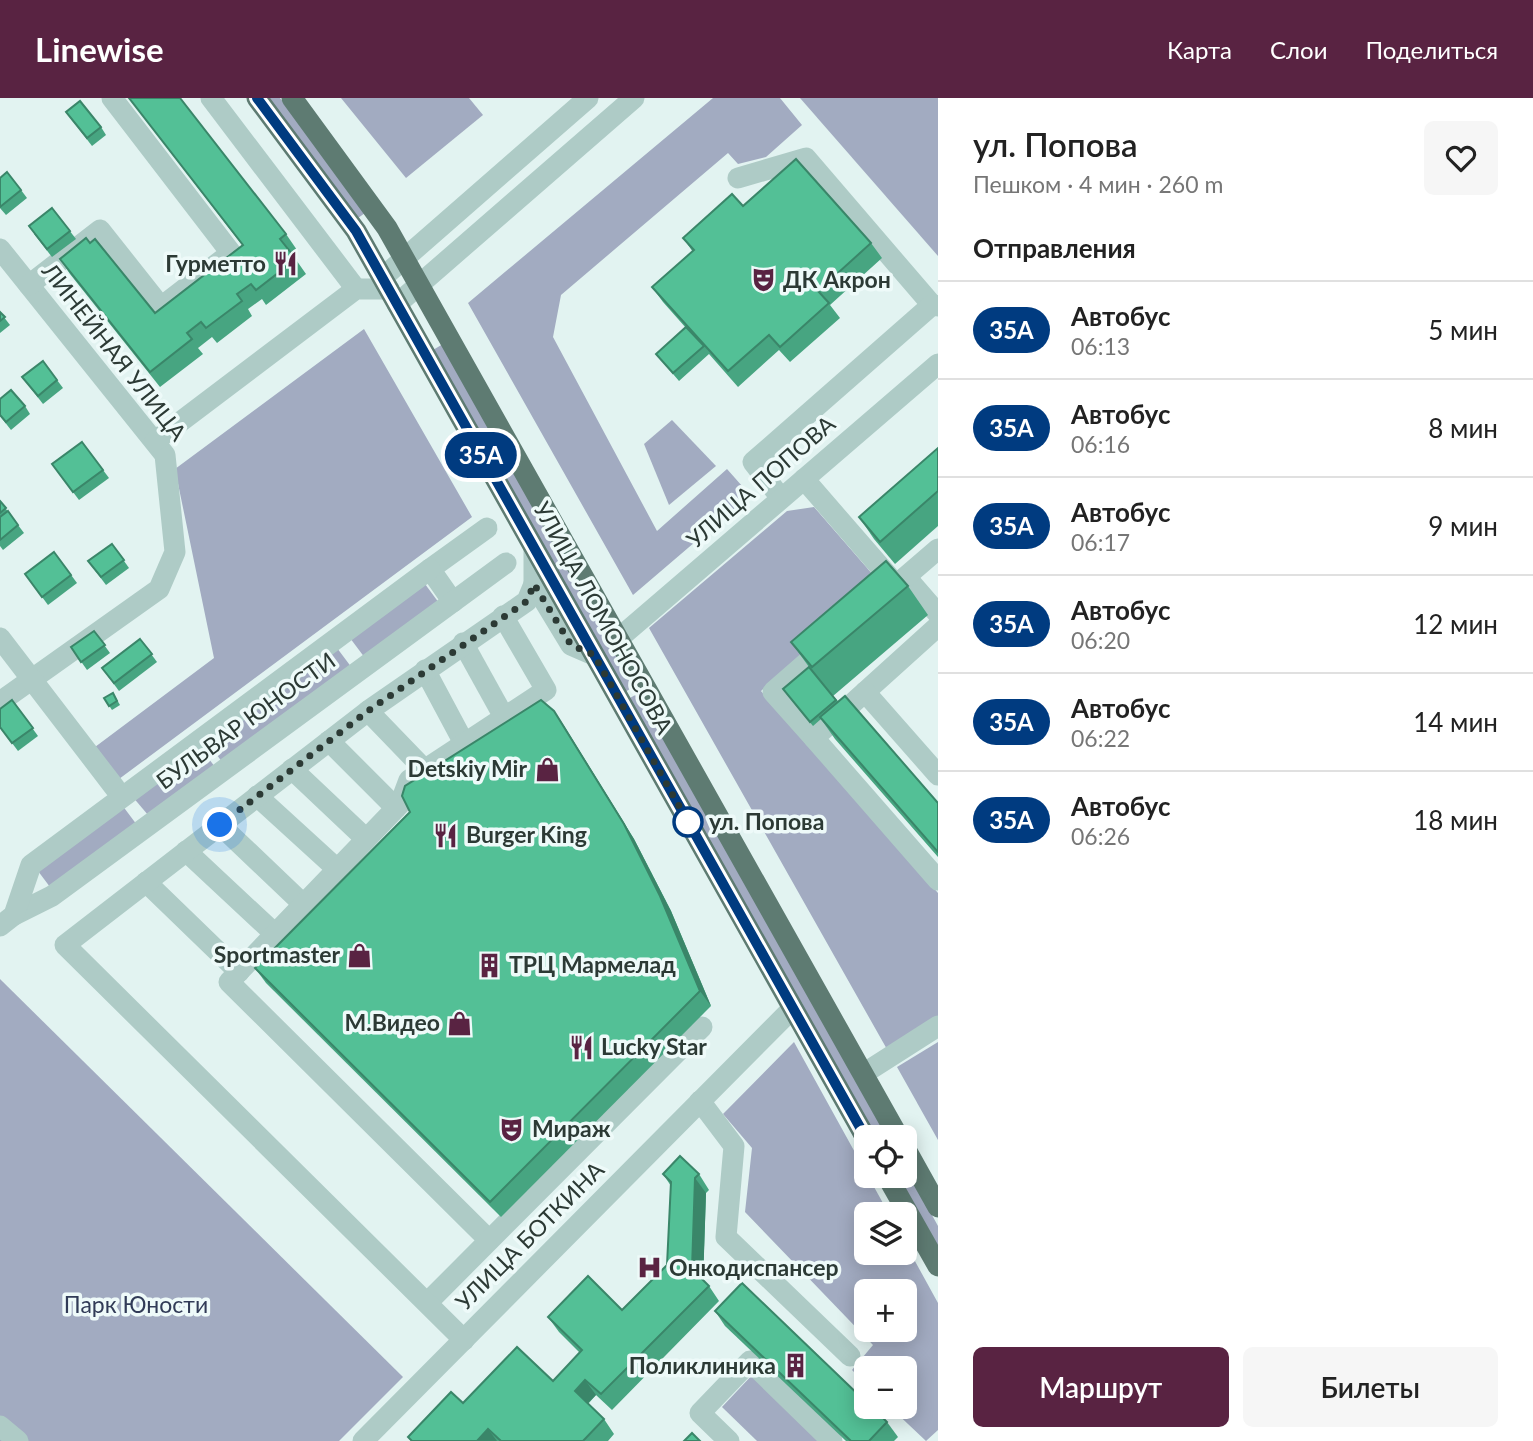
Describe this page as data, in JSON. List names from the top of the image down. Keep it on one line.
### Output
{"streets":{"main road":["УЛИЦА ЛОМОНОСОВА"],"street":["ЛИНЕЙНАЯ УЛИЦА","УЛИЦА ПОПОВА","БУЛЬВАР ЮНОСТИ","УЛИЦА БОТКИНА"]},"crossings":[["УЛИЦА ПОПОВА","УЛИЦА ЛОМОНОСОВА"],["УЛИЦА ЛОМОНОСОВА","УЛИЦА БОТКИНА"]],"parks":["Парк Юности"],"places":{"restaurant":["Гурметто","Burger King","Lucky Star"],"theatre":["ДК Акрон","Мираж"],"shop":["Detskiy Mir","Sportmaster","М.Видео"],"other":["ул. Попова"],"building":["ТРЦ Мармелад","Поликлиника"],"hospital":["Онкодиспансер"]},"lines":["bus line 35А"],"page":{"header":"Linewise","nav":["Карта","Слои","Поделиться"],"on_map":"35А","heading":[["ул. Попова","Пешком · 4 мин · 260 m"],"Отправления"],"list":[{"mark":"35А","name":"Автобус","note":"06:13","value":"5 мин"},{"mark":"35А","name":"Автобус","note":"06:16","value":"8 мин"},{"mark":"35А","name":"Автобус","note":"06:17","value":"9 мин"},{"mark":"35А","name":"Автобус","note":"06:20","value":"12 мин"},{"mark":"35А","name":"Автобус","note":"06:22","value":"14 мин"},{"mark":"35А","name":"Автобус","note":"06:26","value":"18 мин"}],"map_buttons":["+","−"],"buttons":["Маршрут","Билеты"]}}
